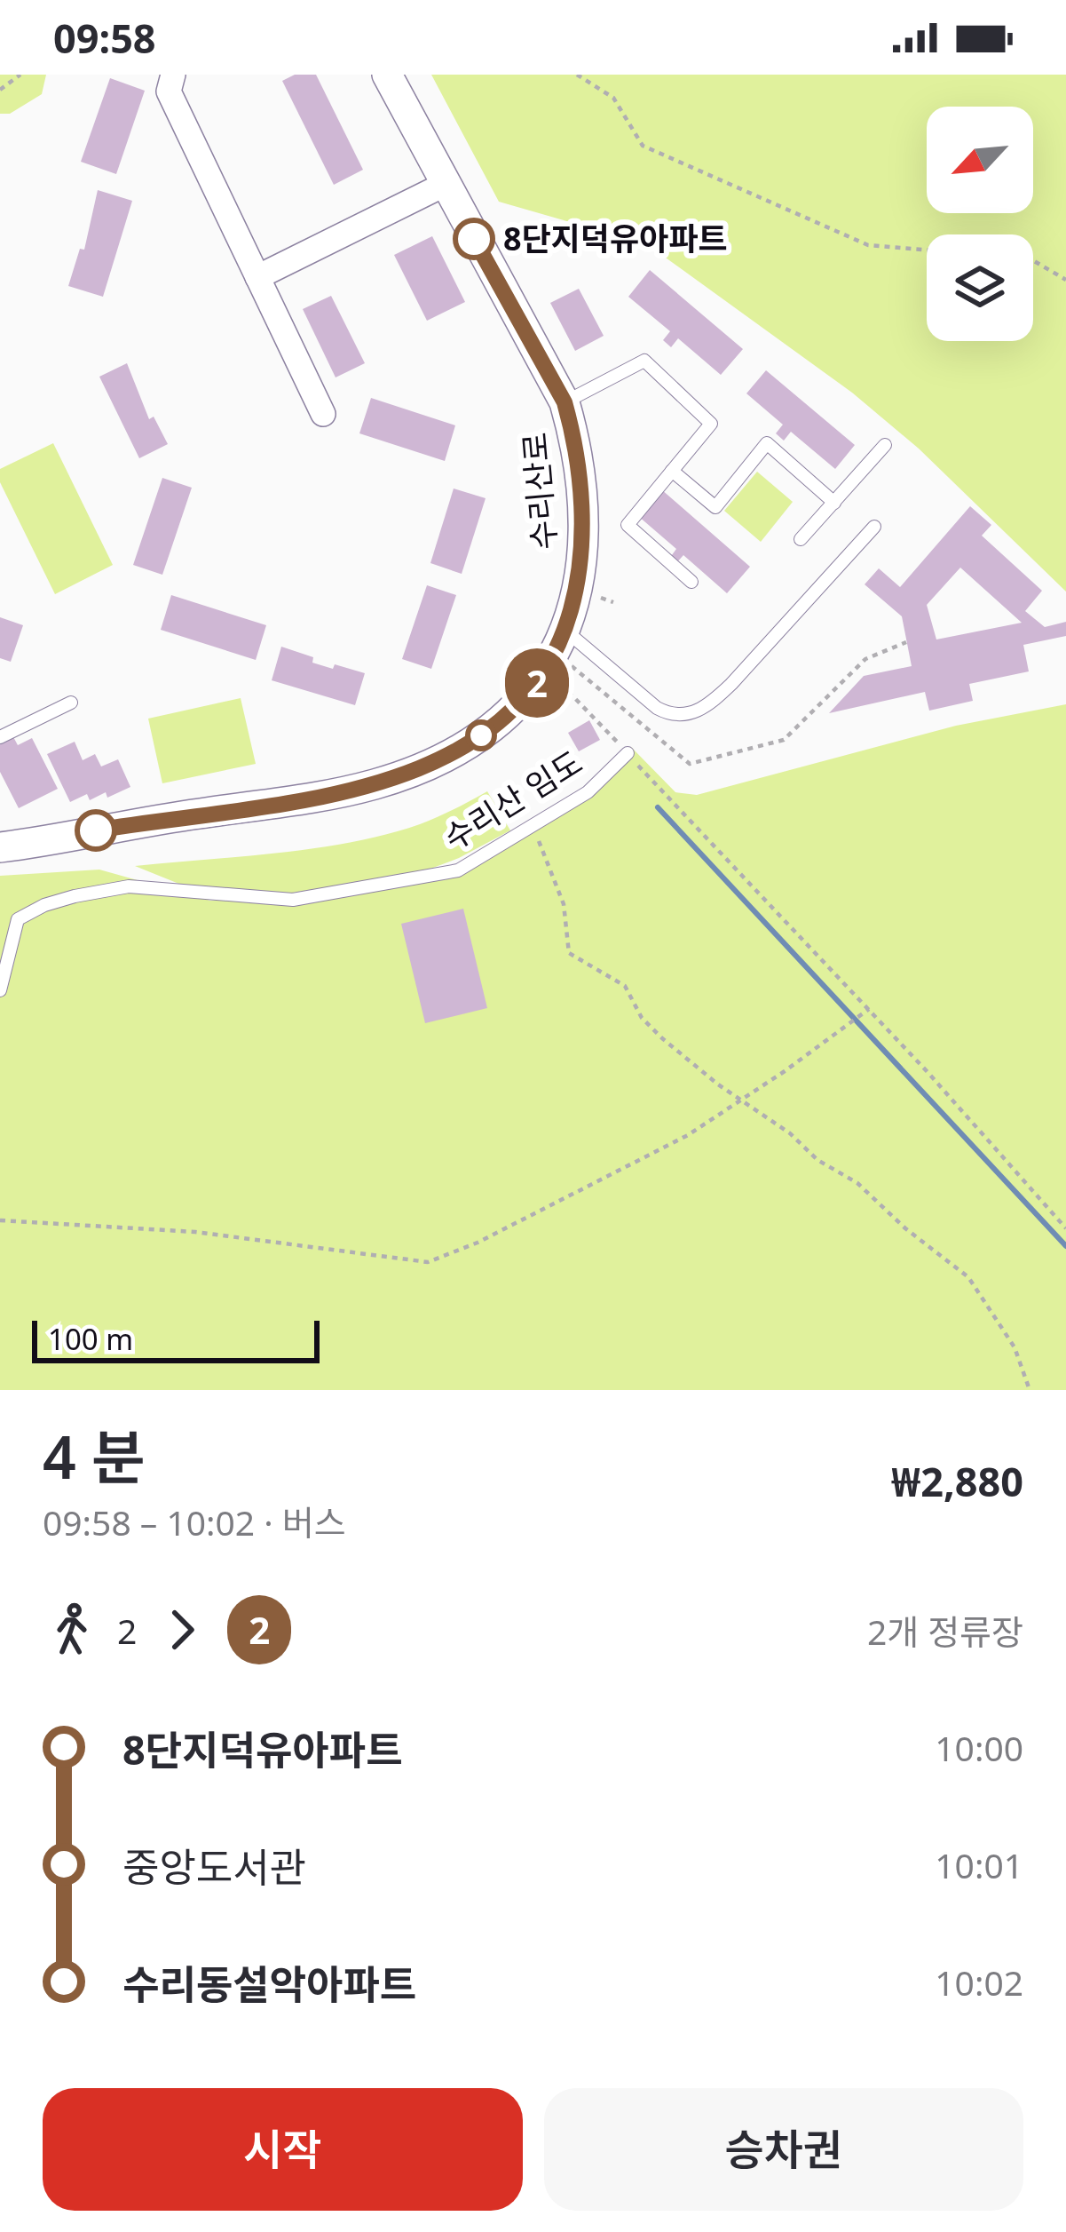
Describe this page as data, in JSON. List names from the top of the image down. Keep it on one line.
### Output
{"streets":{"street":["수리산로"],"lane":["수리산 임도"]},"places":["8단지덕유아파트"],"lines":["bus line 2"],"scale_bar":"100 m","north":"bottom left","page":{"status":"09:58","on_map":"2","scale":"100 m","heading":["4 분","09:58 – 10:02 · 버스","₩2,880"],"legs":["2","2","2개 정류장"],"list":[{"name":"8단지덕유아파트","value":"10:00"},{"name":"중앙도서관","value":"10:01"},{"name":"수리동설악아파트","value":"10:02"}],"buttons":["시작","승차권"]}}
